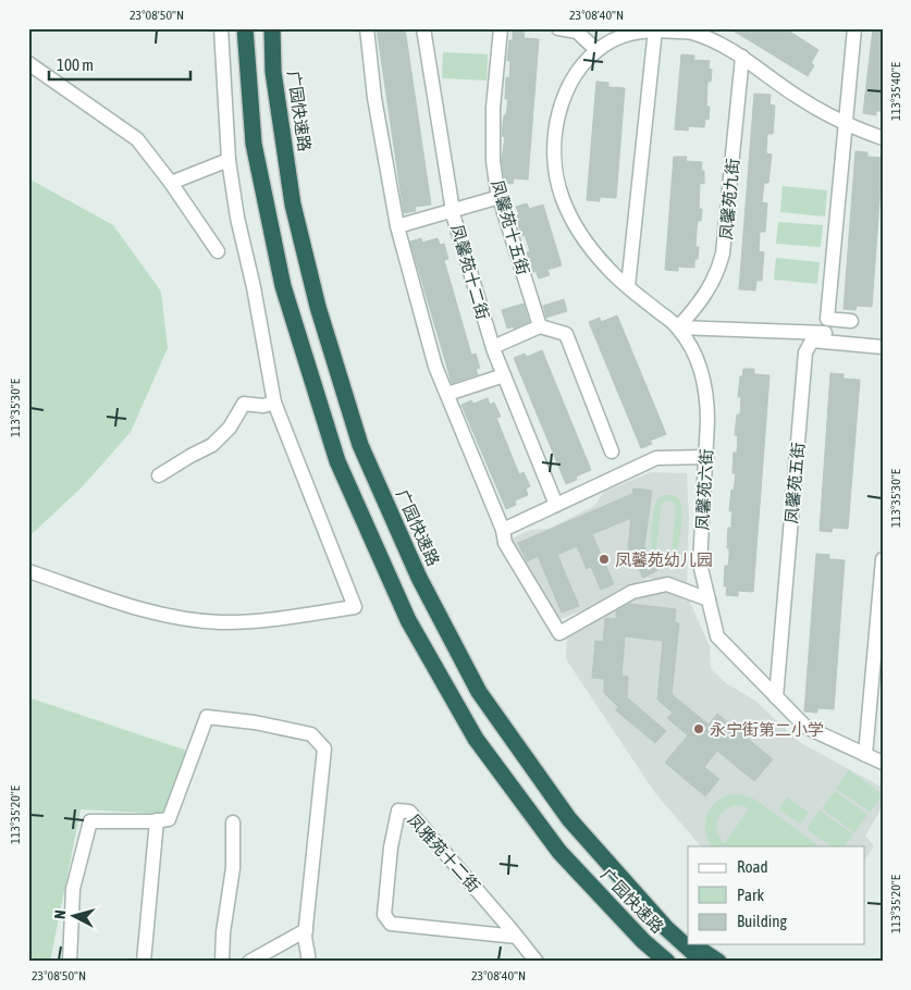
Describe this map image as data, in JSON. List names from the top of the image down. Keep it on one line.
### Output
{"streets":{"highway":["广园快速路"],"street":["凤馨苑九街","凤馨苑十五街","凤馨苑十二街","凤馨苑五街","凤馨苑六街","凤雅苑十二街"]},"crossings":[["凤馨苑九街","凤馨苑六街"],["凤馨苑五街","凤馨苑六街"]],"places":["凤馨苑幼儿园","永宁街第二小学"],"legend":["Road","Park","Building"],"scale_bar":"100 m","north":"left","coordinates":["23°08'50\"N","23°08'40\"N","113°35'40\"E","113°35'30\"E","113°35'20\"E"]}
